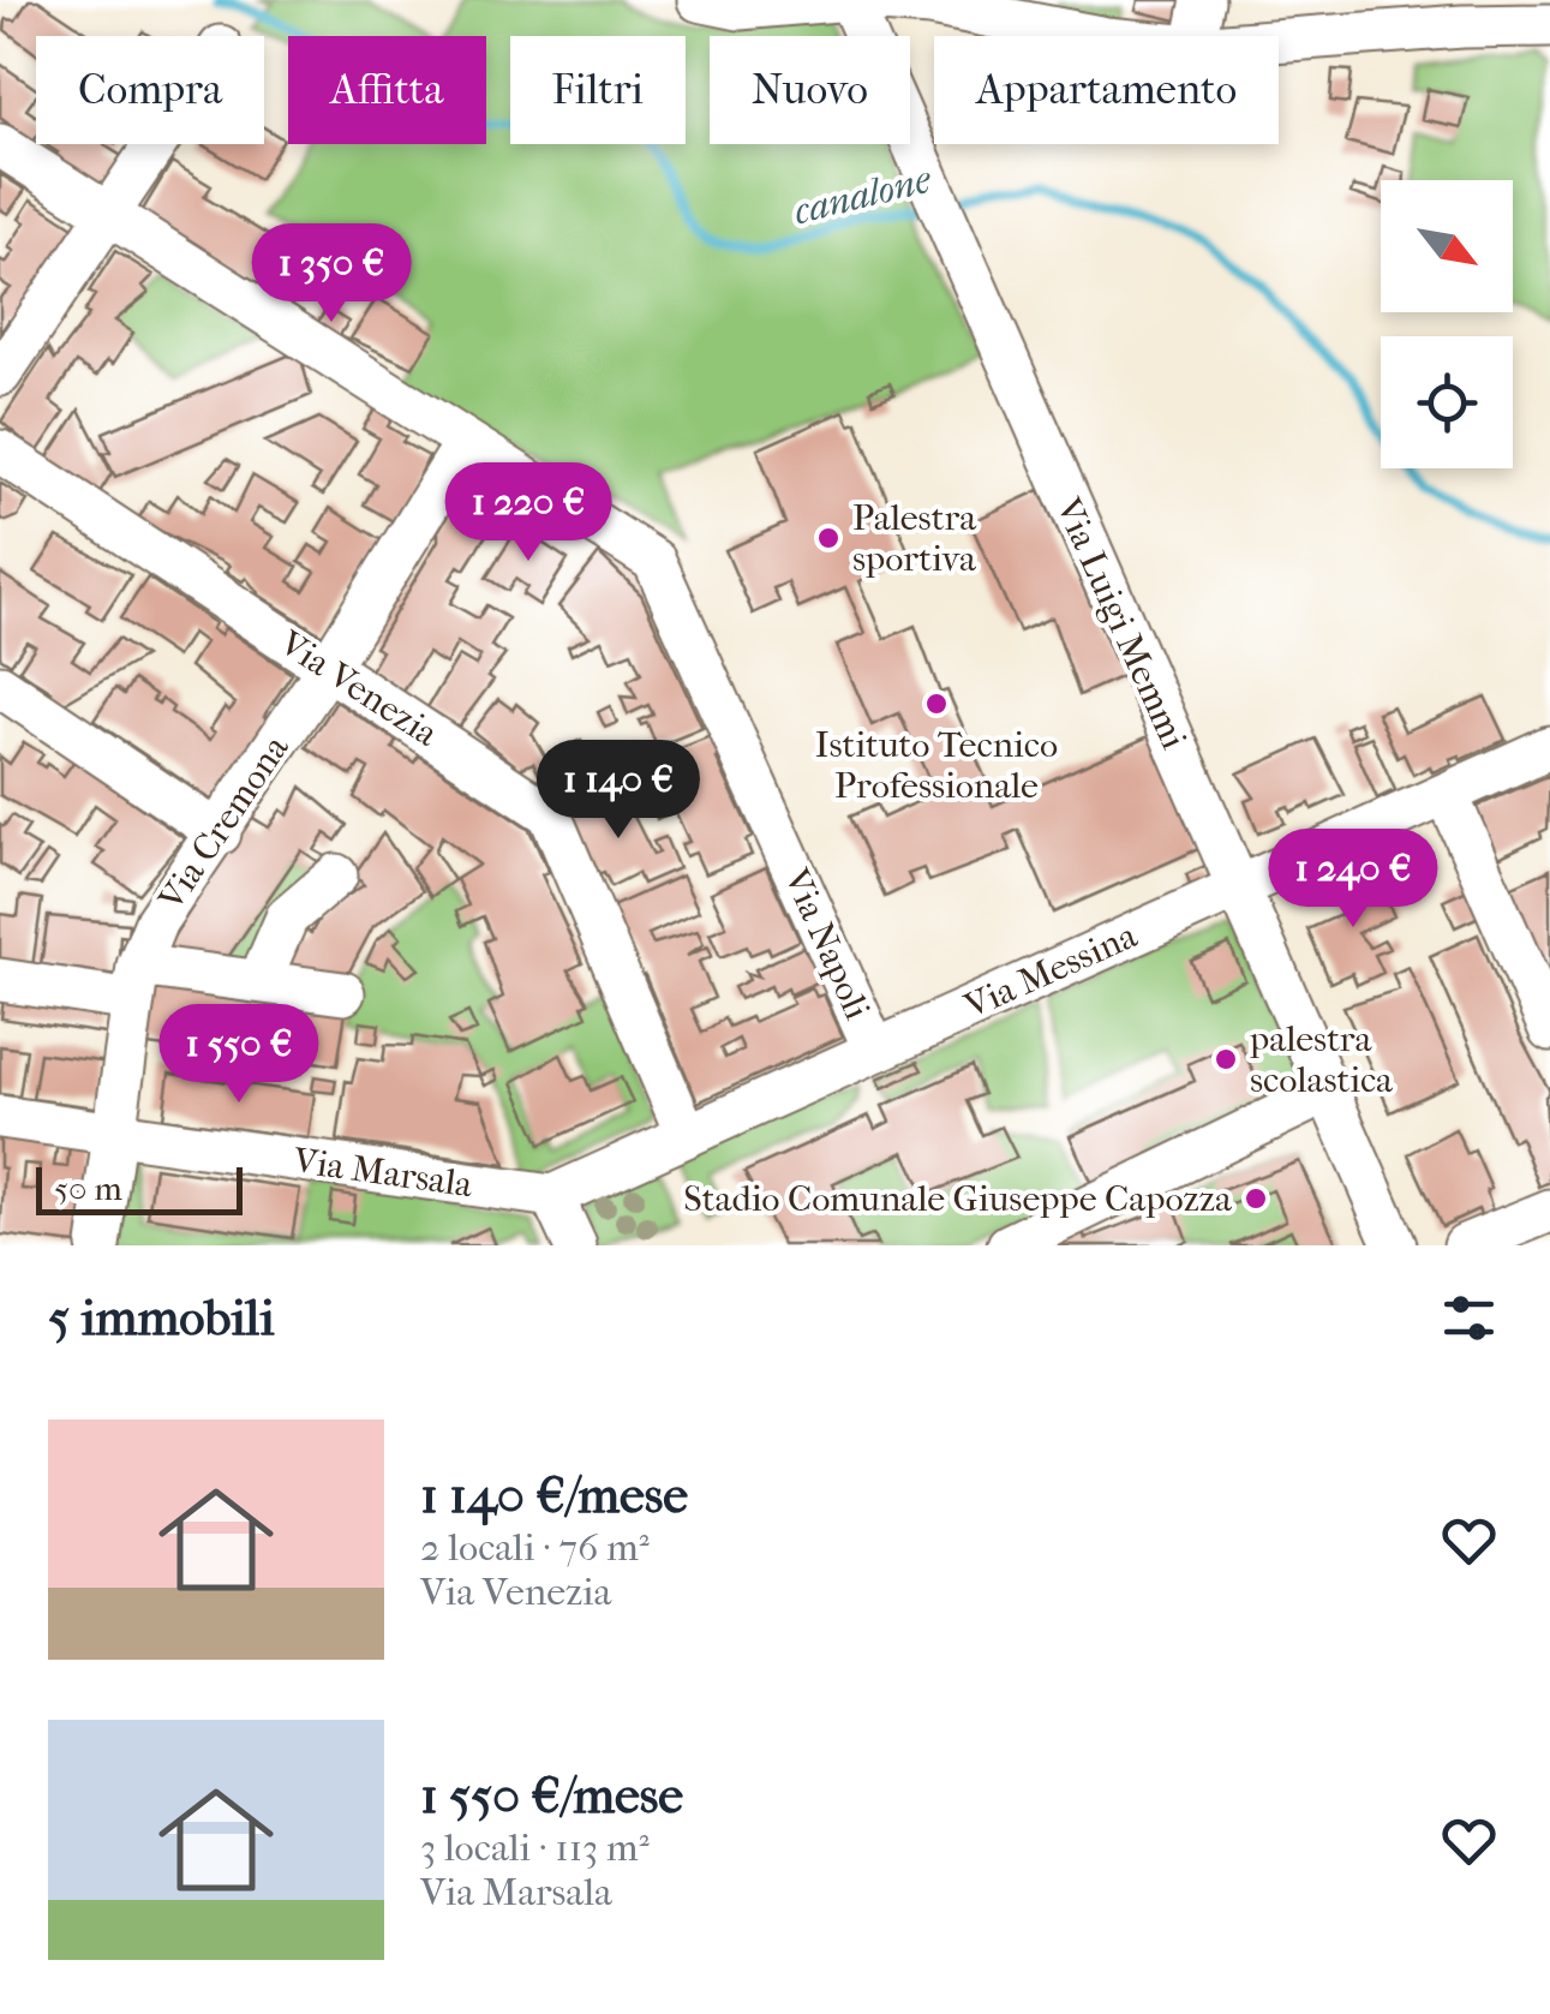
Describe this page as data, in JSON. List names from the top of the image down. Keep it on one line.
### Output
{"streets":{"street":["Via Luigi Memmi","Via Venezia","Via Cremona","Via Napoli","Via Messina","Via Marsala"]},"crossings":[["Via Luigi Memmi","Via Messina"],["Via Venezia","Via Cremona"],["Via Venezia","Via Messina"],["Via Cremona","Via Napoli"],["Via Cremona","Via Marsala"],["Via Napoli","Via Messina"],["Via Messina","Via Marsala"]],"water":["canalone"],"places":["Palestra sportiva","Istituto Tecnico Professionale","palestra scolastica","Stadio Comunale Giuseppe Capozza"],"scale_bar":"50 m","north":"bottom right","page":{"chip":["Compra","Affitta","Filtri","Nuovo","Appartamento"],"price":["1 350 €","1 220 €","1 140 €","1 240 €","1 550 €"],"scale":"50 m","heading":"5 immobili","list":[{"name":"1 140 €/mese","note":"2 locali · 76 m² · Via Venezia"},{"name":"1 550 €/mese","note":"3 locali · 113 m² · Via Marsala"}]}}
